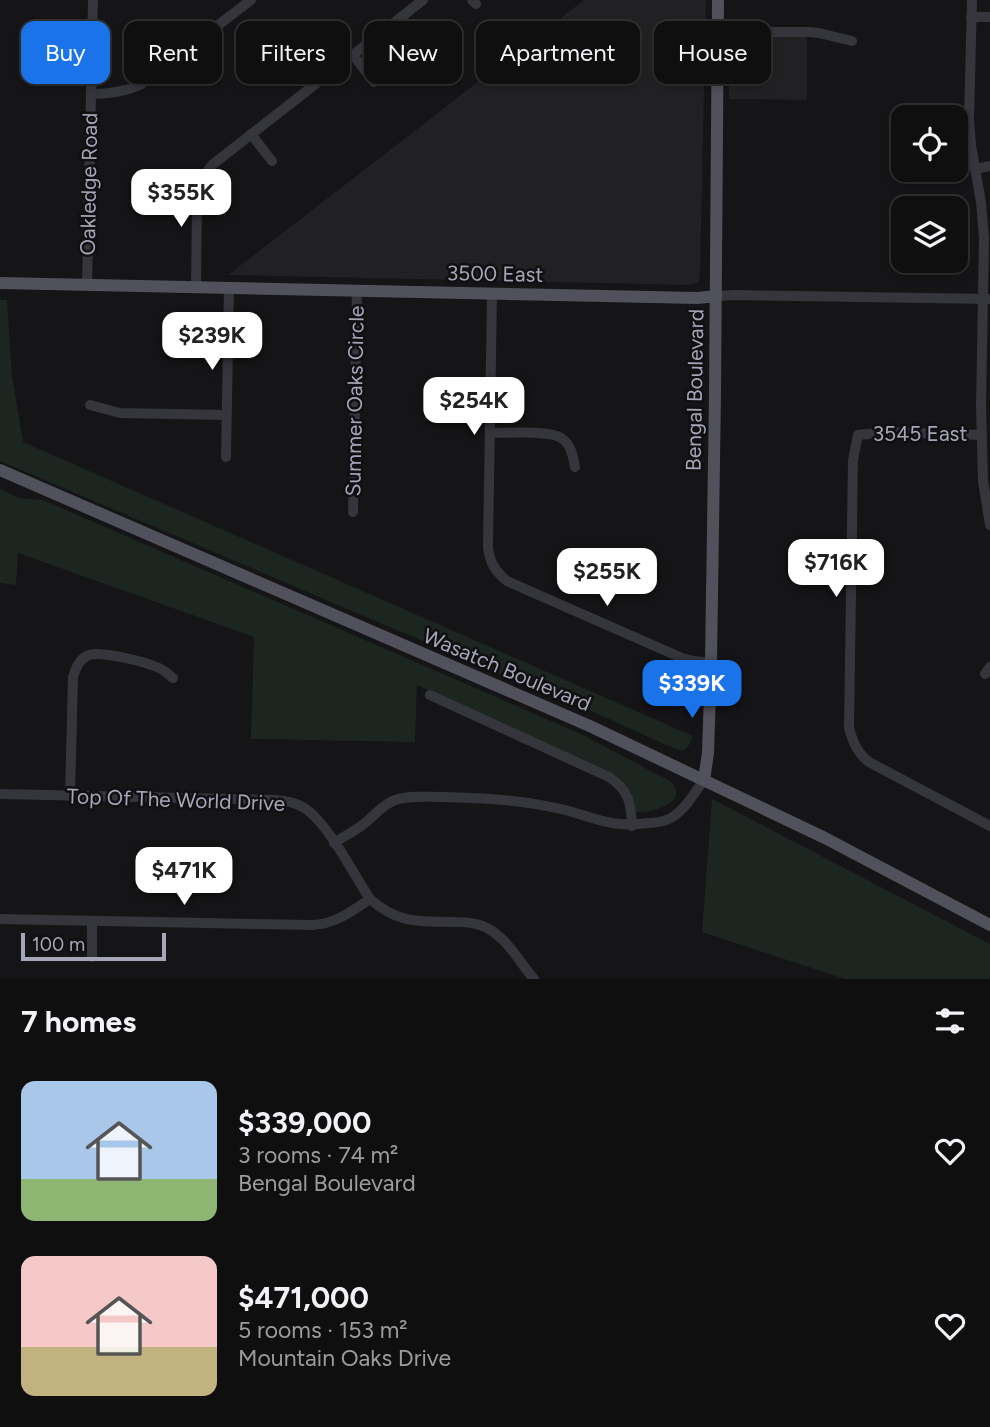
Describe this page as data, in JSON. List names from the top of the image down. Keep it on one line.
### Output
{"streets":{"main road":["3500 East","Bengal Boulevard","Wasatch Boulevard"],"street":["Oakledge Road","Summer Oaks Circle","3545 East","Top Of The World Drive"]},"crossings":[["Oakledge Road","3500 East"],["3500 East","Bengal Boulevard"],["3500 East","Summer Oaks Circle"],["Bengal Boulevard","Wasatch Boulevard"]],"scale_bar":"100 m","page":{"chip":["Buy","Rent","Filters","New","Apartment","House"],"price":["$355K","$239K","$254K","$716K","$255K","$339K","$471K"],"scale":"100 m","heading":"7 homes","list":[{"name":"$339,000","note":"3 rooms · 74 m² · Bengal Boulevard"},{"name":"$471,000","note":"5 rooms · 153 m² · Mountain Oaks Drive"}]}}
